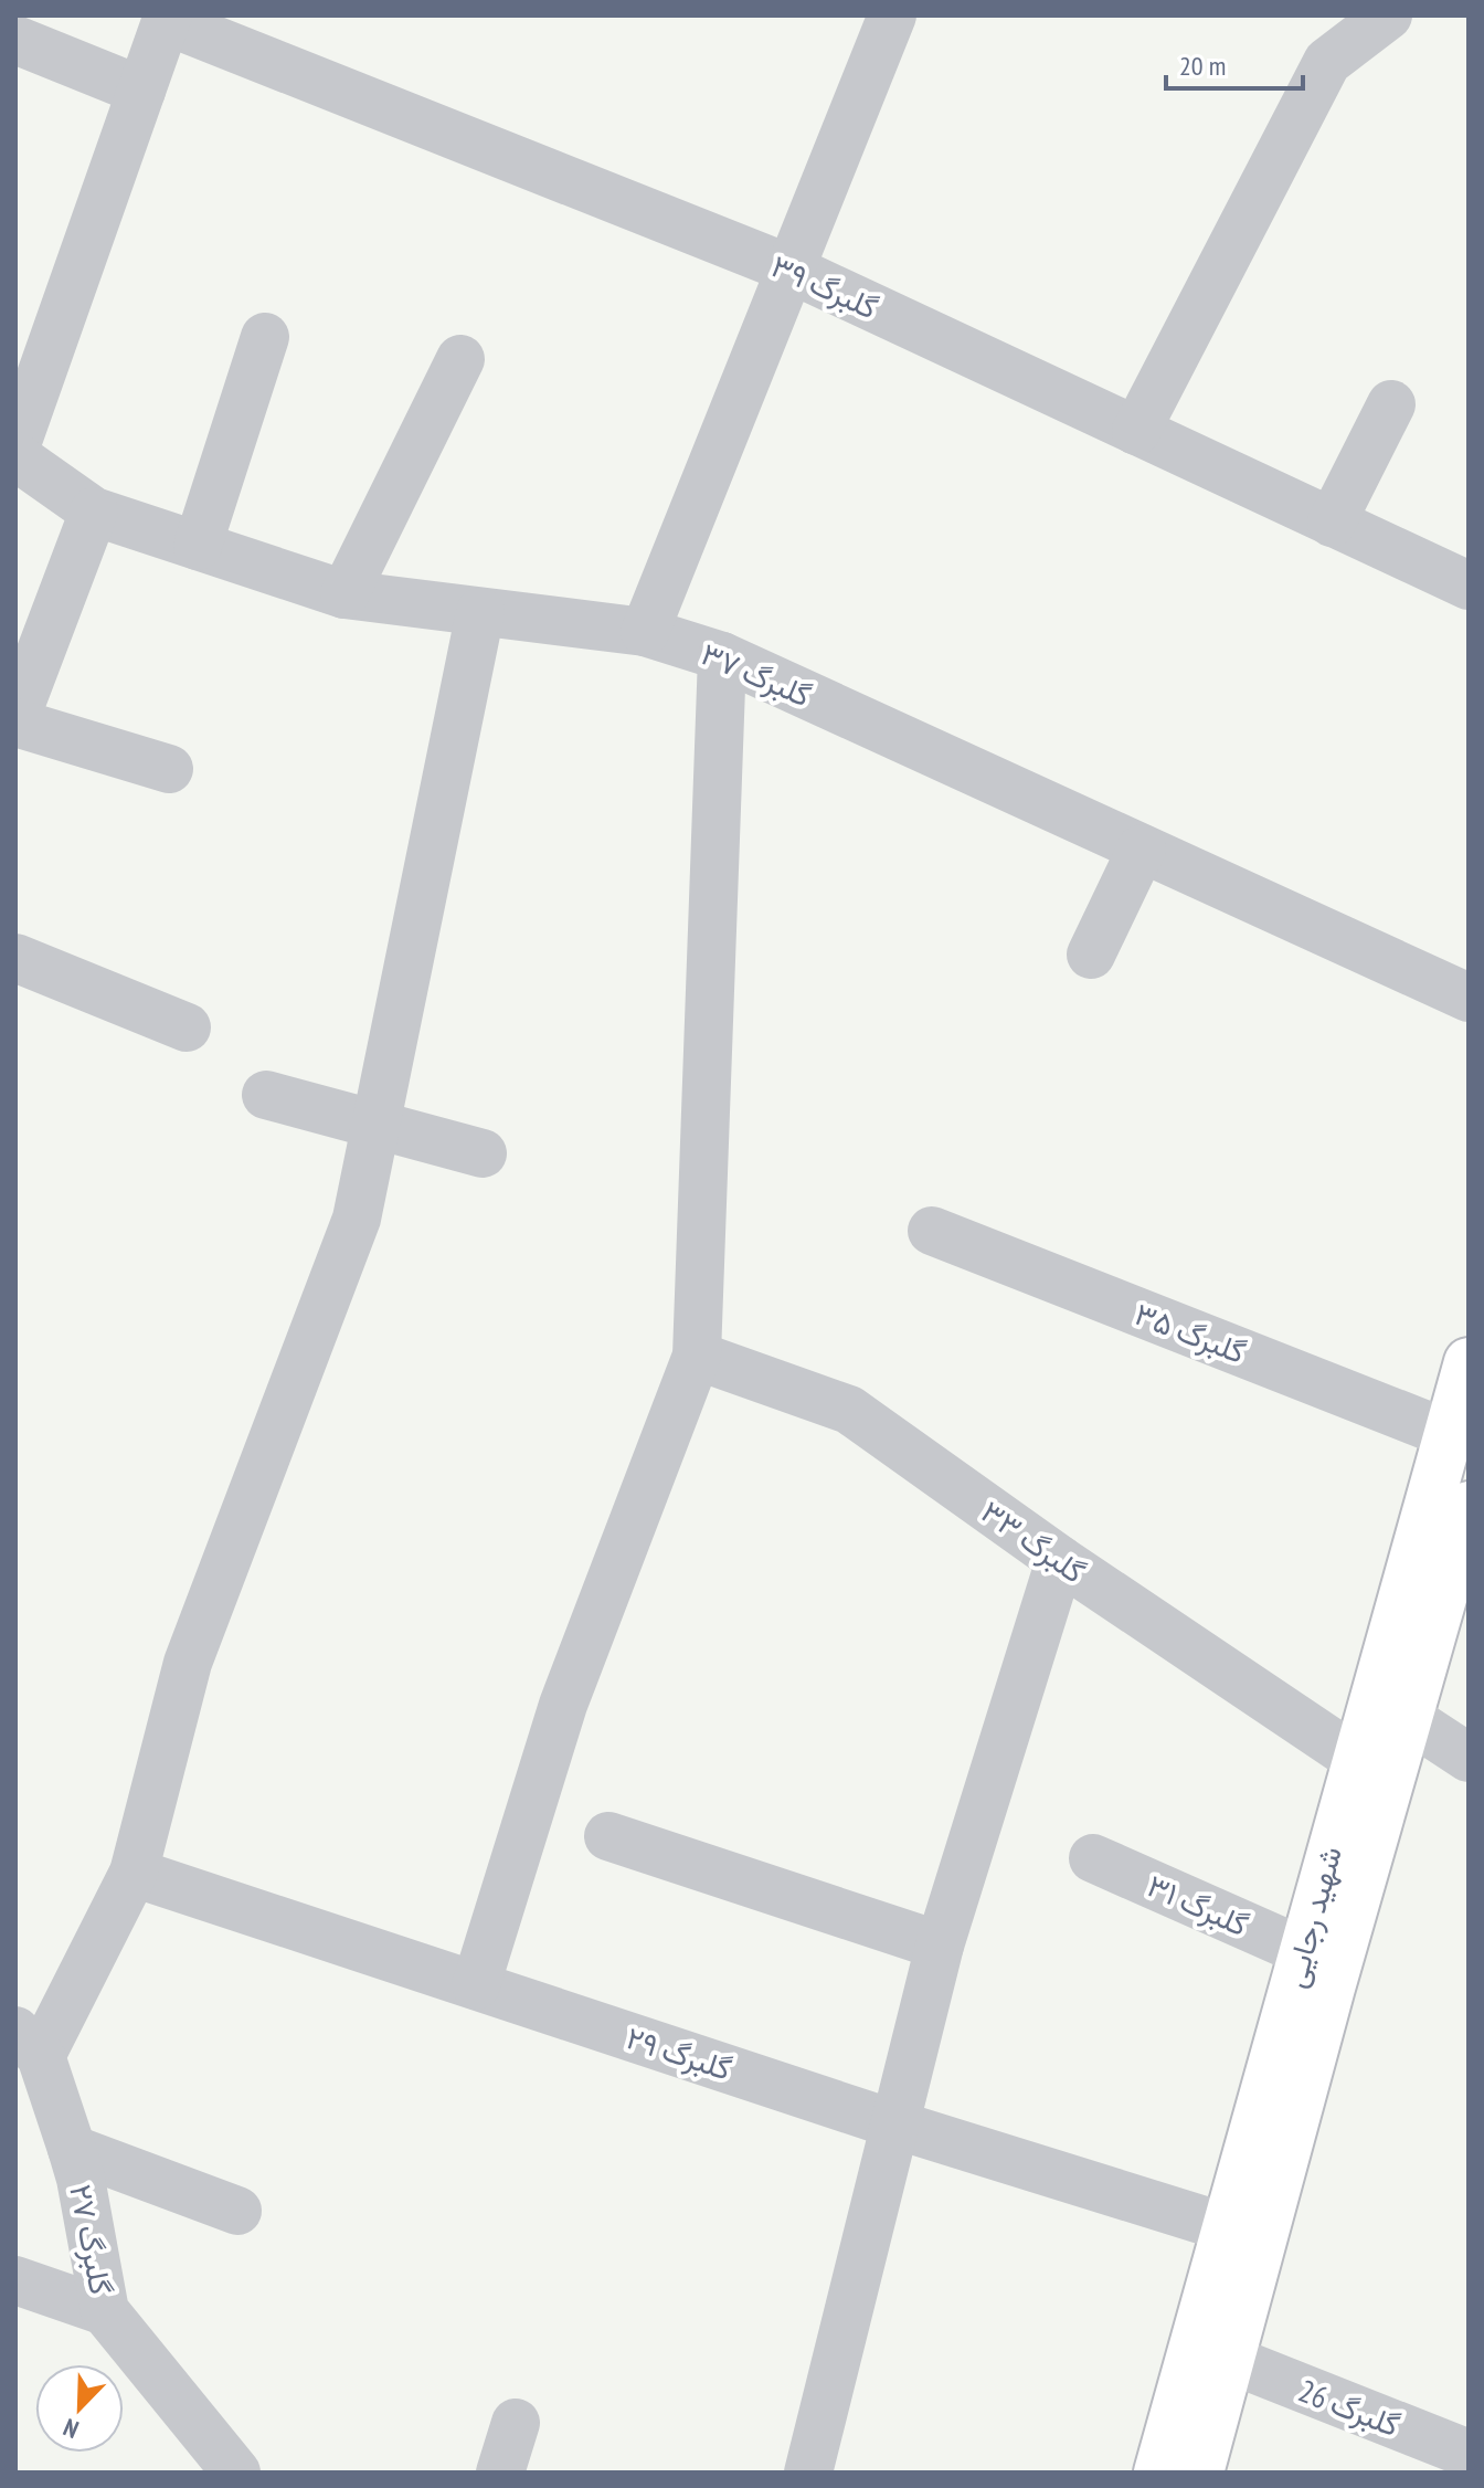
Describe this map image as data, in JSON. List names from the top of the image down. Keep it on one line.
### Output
{"streets":{"main road":["شهید رجایی"],"street":["گلبرگ ۳۹","گلبرگ ۳۷","گلبرگ ۳۵","گلبرگ ۳۳","گلبرگ ۳۱","گلبرگ ۲۹","گلبرگ ۲۷","گلبرگ 26"]},"crossings":[["گلبرگ ۳۵","شهید رجایی"],["گلبرگ ۳۳","شهید رجایی"],["گلبرگ ۳۱","شهید رجایی"],["شهید رجایی","گلبرگ ۲۹"],["شهید رجایی","گلبرگ 26"]],"scale_bar":"20 m","north":"bottom left"}
